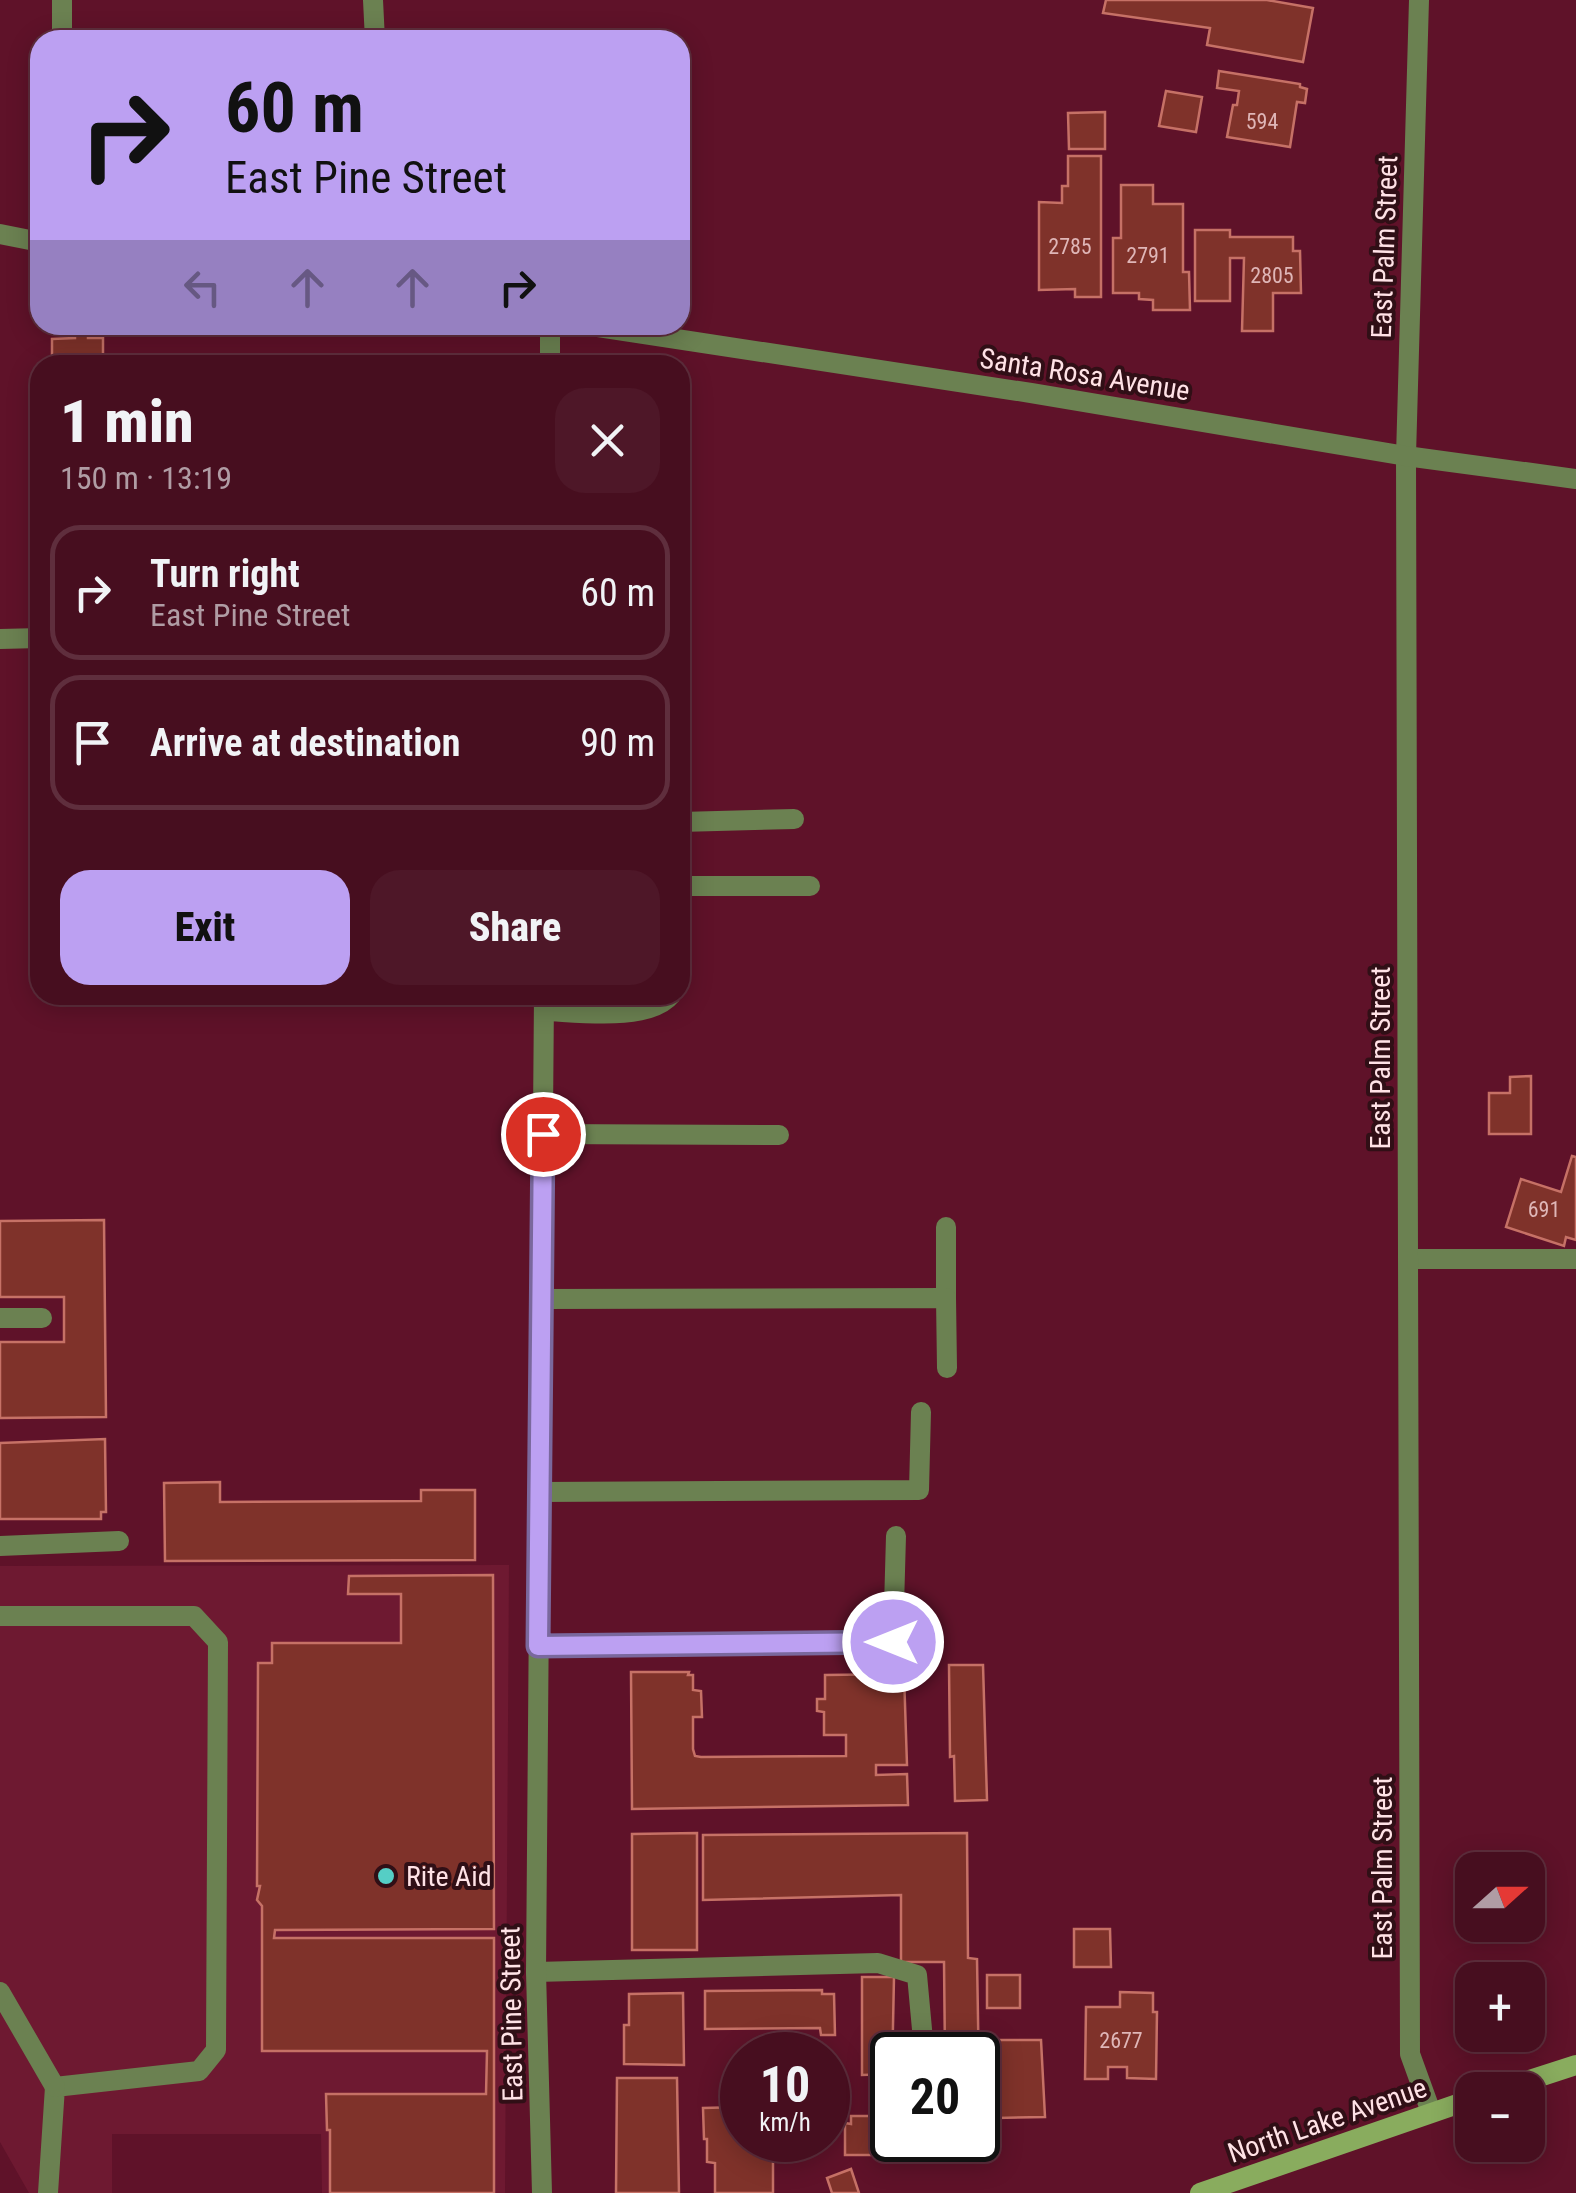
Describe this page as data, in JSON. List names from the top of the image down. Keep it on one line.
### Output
{"streets":{"main road":["North Lake Avenue"],"street":["East Palm Street","Santa Rosa Avenue","East Pine Street"]},"crossings":[["East Palm Street","Santa Rosa Avenue"],["East Palm Street","North Lake Avenue"]],"places":["Rite Aid"],"house_numbers":["594","2785","2791","2805","691","2677"],"north":"right","page":{"turn":["60 m","East Pine Street"],"heading":["1 min","150 m · 13:19"],"list":[{"name":"Turn right","note":"East Pine Street","value":"60 m"},{"name":"Arrive at destination","value":"90 m"}],"buttons":["Exit","Share"],"map_buttons":["+","−"],"speed":"10 km/h","limit":"20"}}
